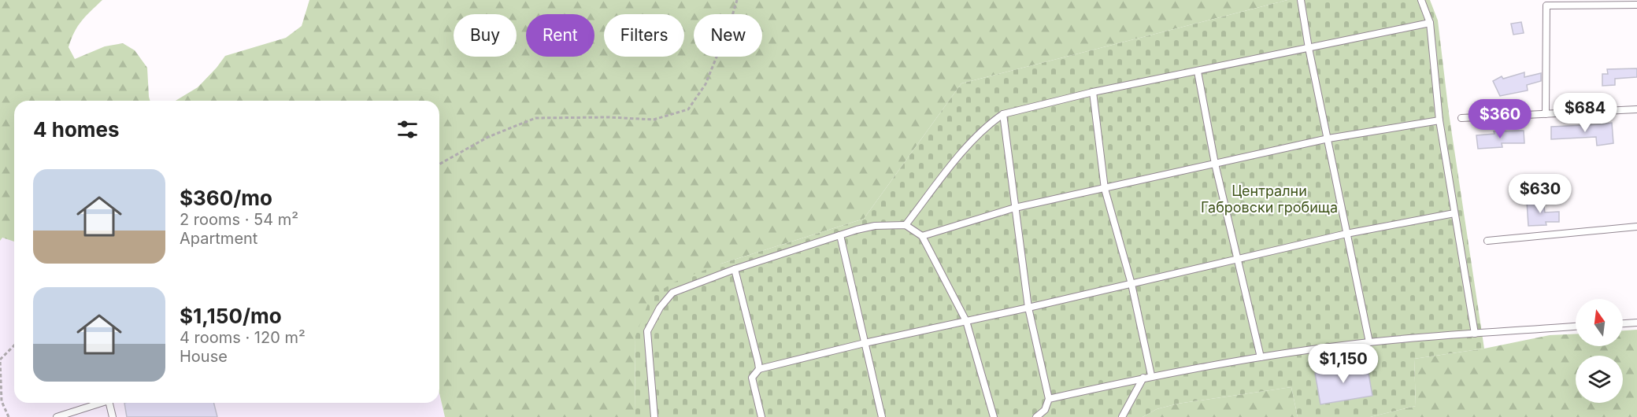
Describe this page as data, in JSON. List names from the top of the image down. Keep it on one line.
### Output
{"parks":["Централни Габровски гробища"],"north":"top","page":{"chip":["Buy","Rent","Filters","New"],"price":["$684","$360","$630","$1,150"],"heading":"4 homes","list":[{"name":"$360/mo","note":"2 rooms · 54 m² · Apartment"},{"name":"$1,150/mo","note":"4 rooms · 120 m² · House"}]}}
